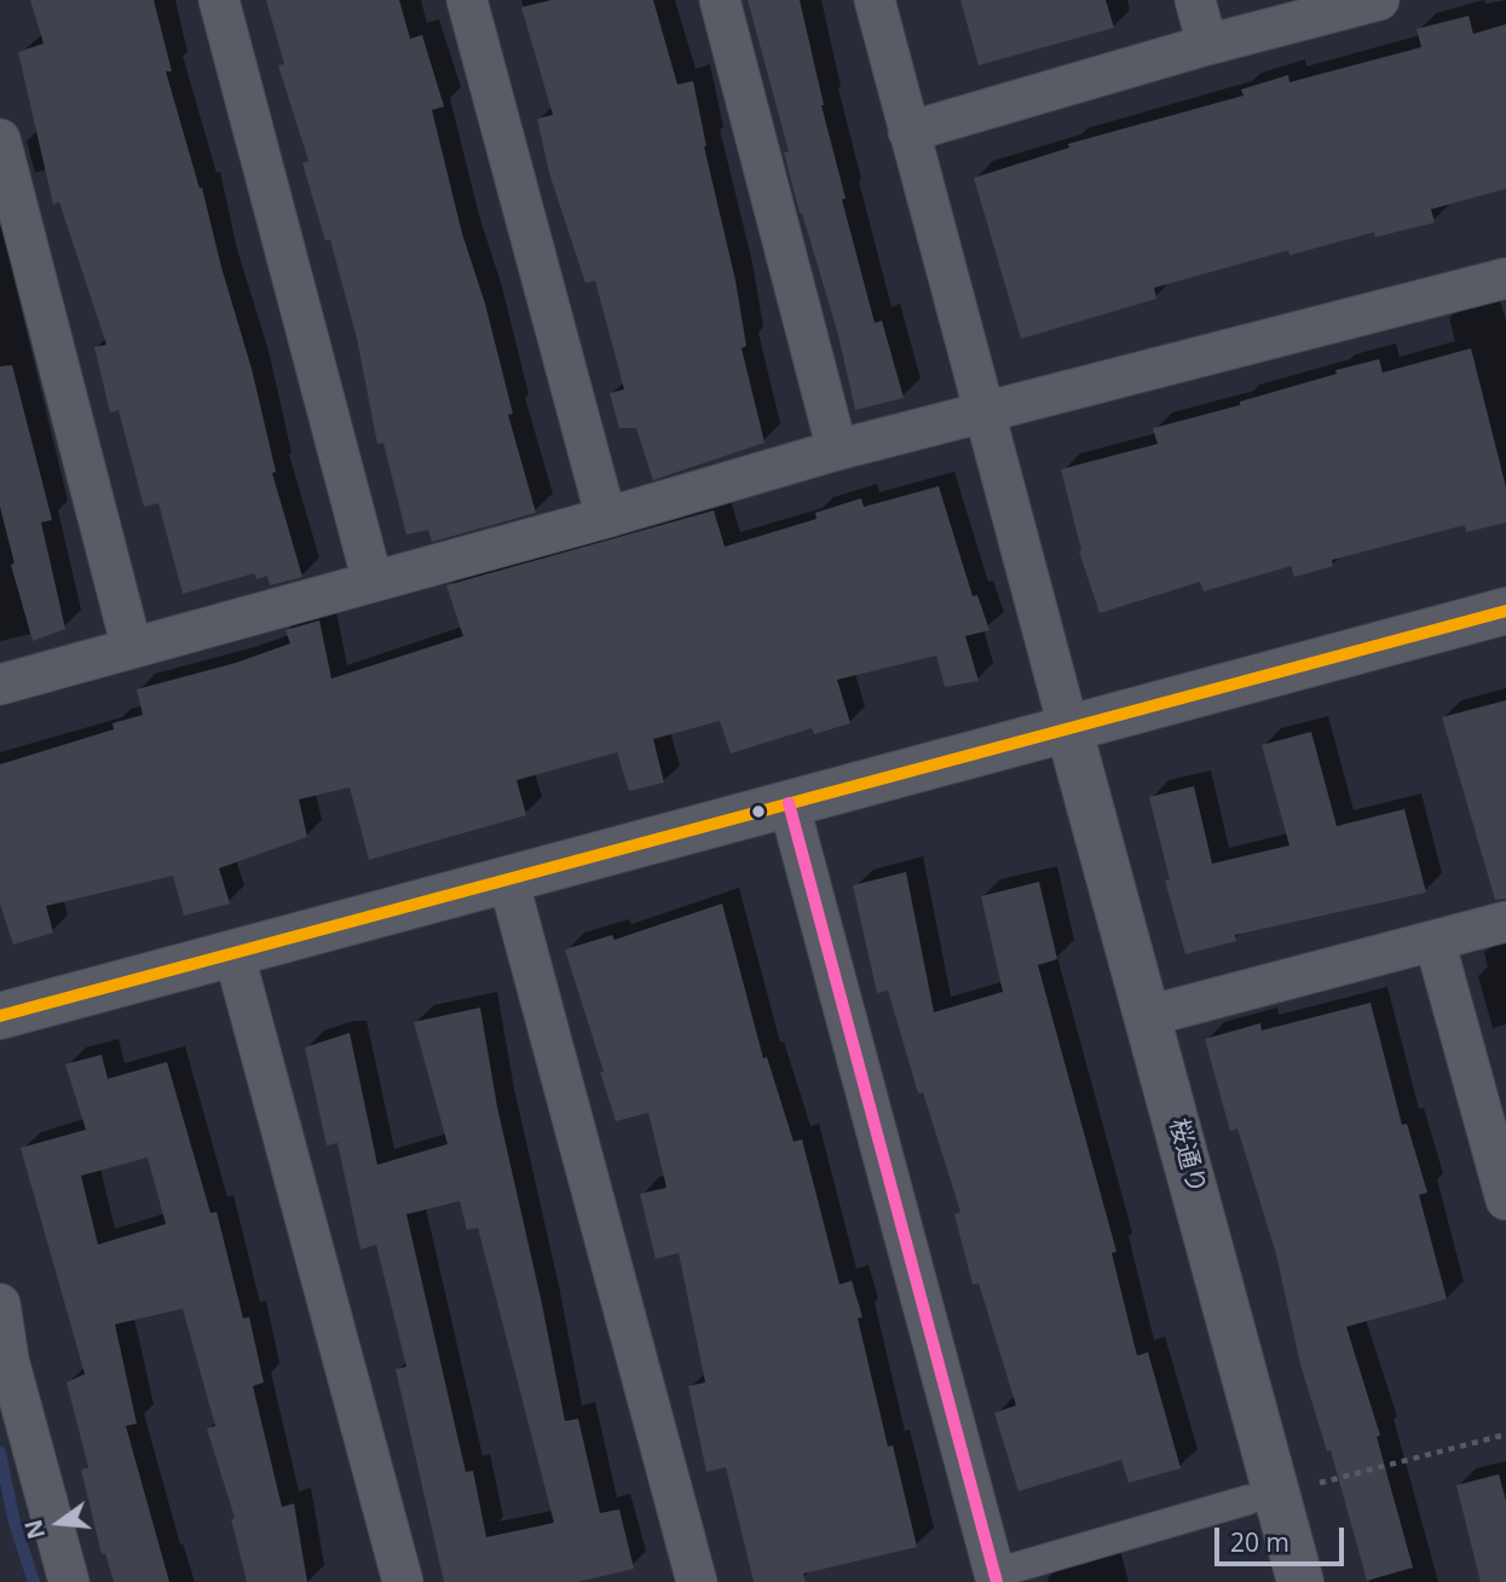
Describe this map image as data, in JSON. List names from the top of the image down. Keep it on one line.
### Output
{"streets":{"street":["桜通り"]},"scale_bar":"20 m","north":"left"}
